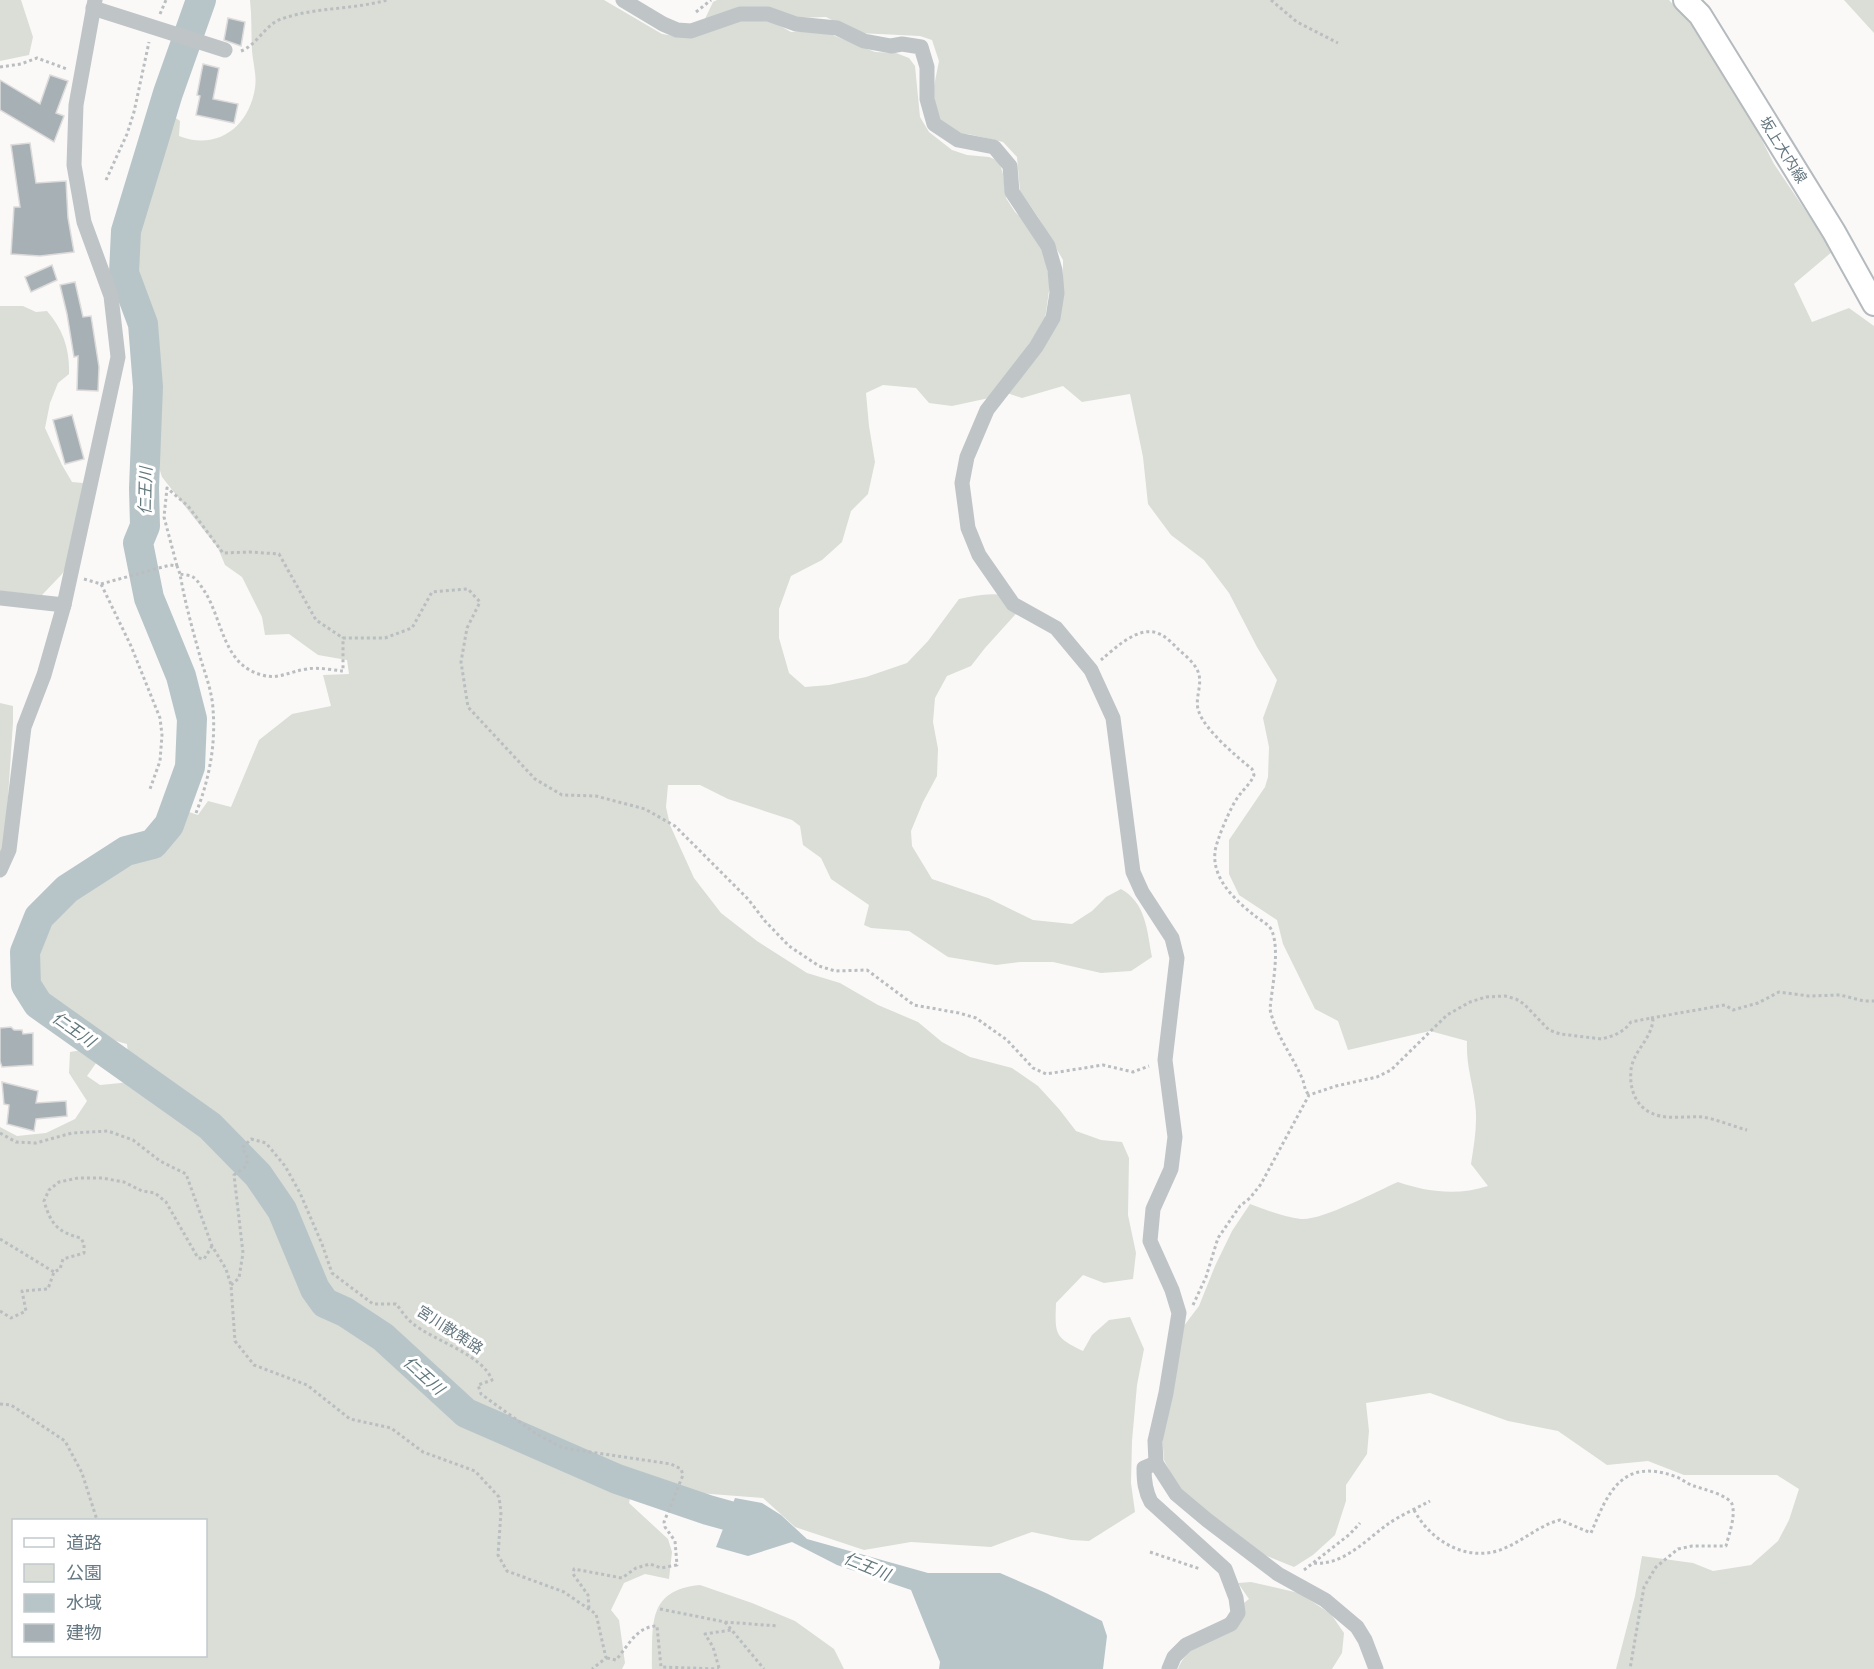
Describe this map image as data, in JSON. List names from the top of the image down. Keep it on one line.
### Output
{"streets":{"main road":["坂上大内線"],"path":["宮川散策路"]},"water":["仁王川"],"legend":["道路","公園","水域","建物"]}
